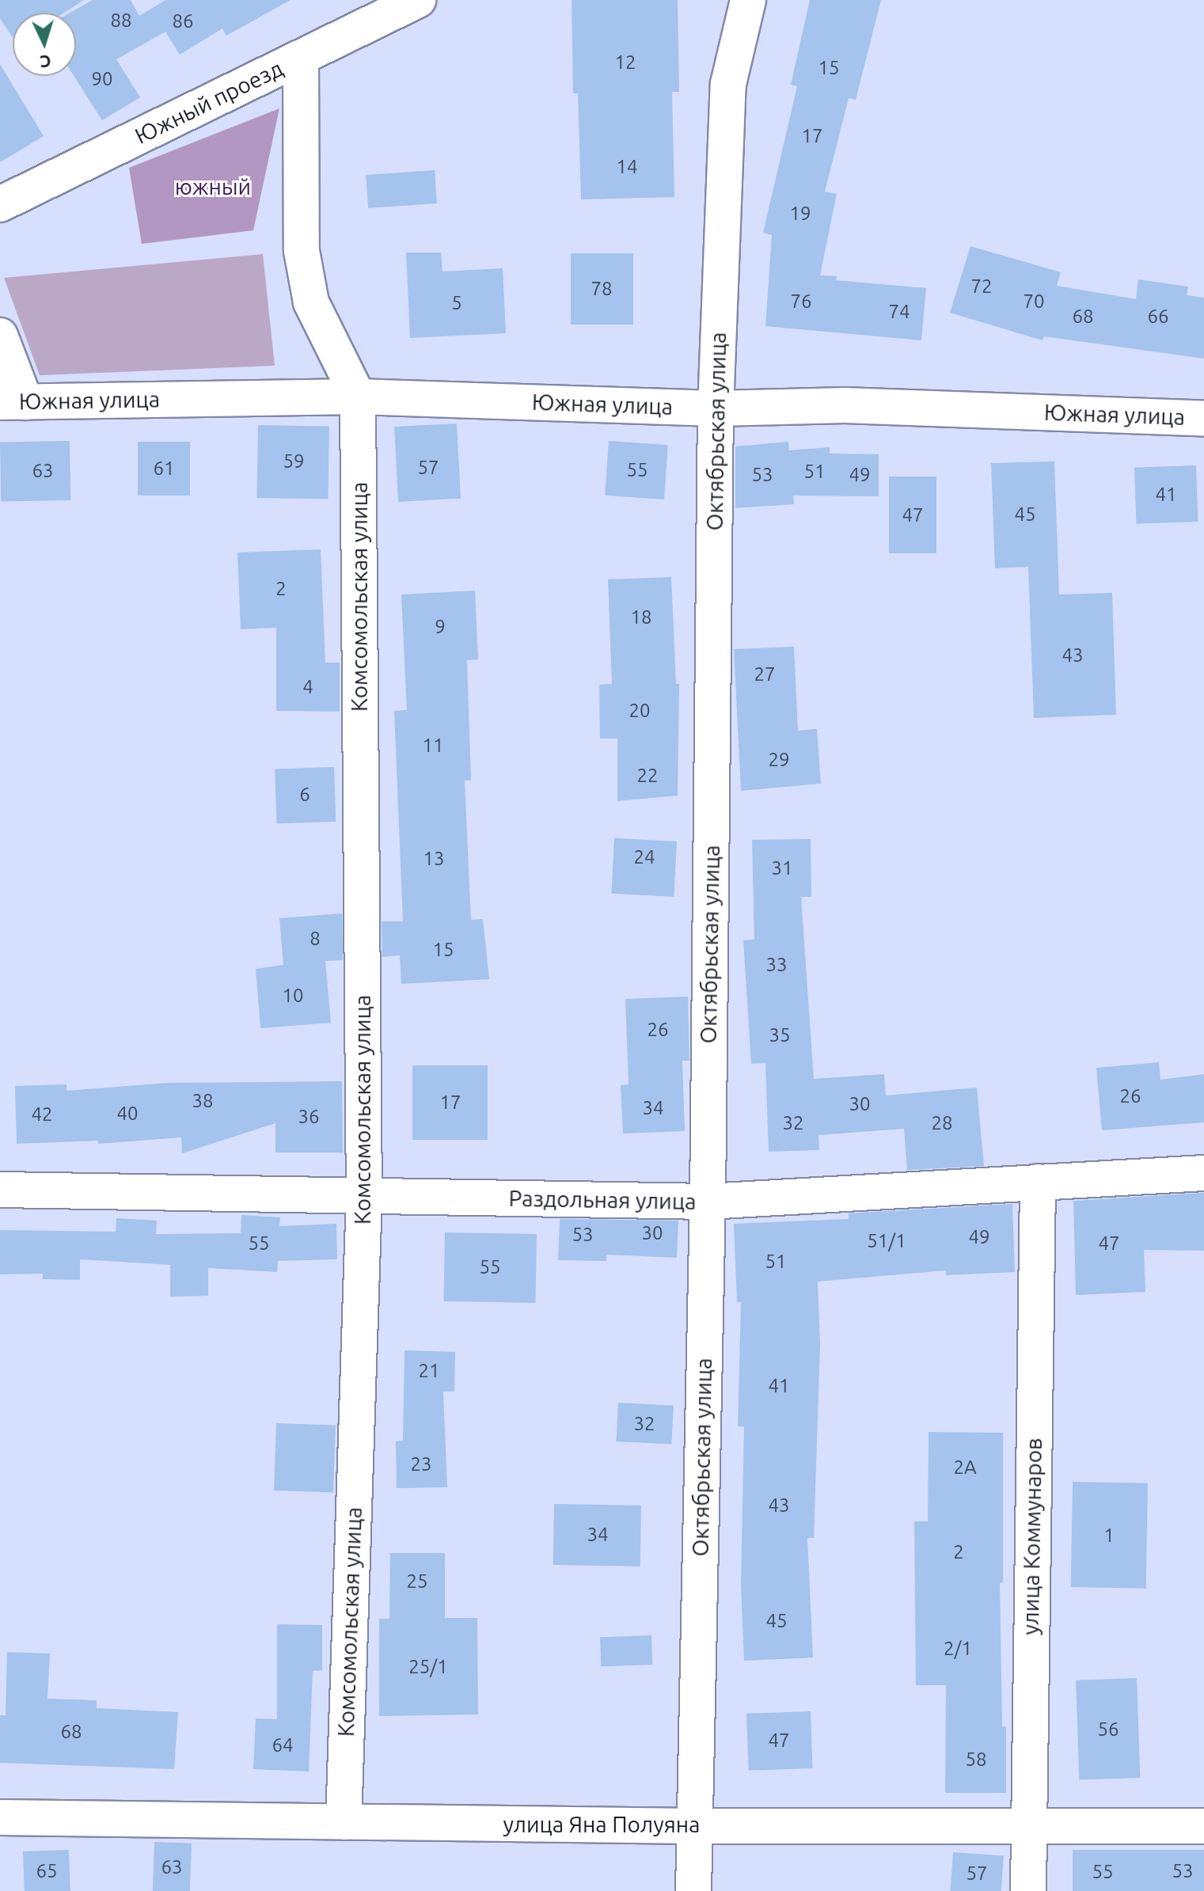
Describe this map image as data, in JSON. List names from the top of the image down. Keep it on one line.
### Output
{"streets":{"street":["Южный проезд","Южная улица","Октябрьская улица","Комсомольская улица","Раздольная улица","улица Коммунаров","улица Яна Полуяна"]},"crossings":[["Южная улица","Октябрьская улица"],["Южная улица","Комсомольская улица"],["Октябрьская улица","Раздольная улица"],["Октябрьская улица","улица Яна Полуяна"],["Комсомольская улица","Раздольная улица"],["Комсомольская улица","улица Яна Полуяна"],["Раздольная улица","улица Коммунаров"],["улица Коммунаров","улица Яна Полуяна"]],"parks":["южный"],"house_numbers":["88","86","12","15","90","17","14","19","72","78","76","70","5","74","68","66","59","57","61","55","63","51","53","49","41","45","47","2","18","9","43","27","4","20","11","29","22","6","24","13","31","8","15","33","10","26","35","26","38","17","30","34","40","42","36","32","28","30","53","49","51/1","55","47","51","55","21","41","32","23","2А","43","34","1","2","25","45","2/1","25/1","56","68","47","64","58","63","65","53","55","57"],"north":"bottom"}
